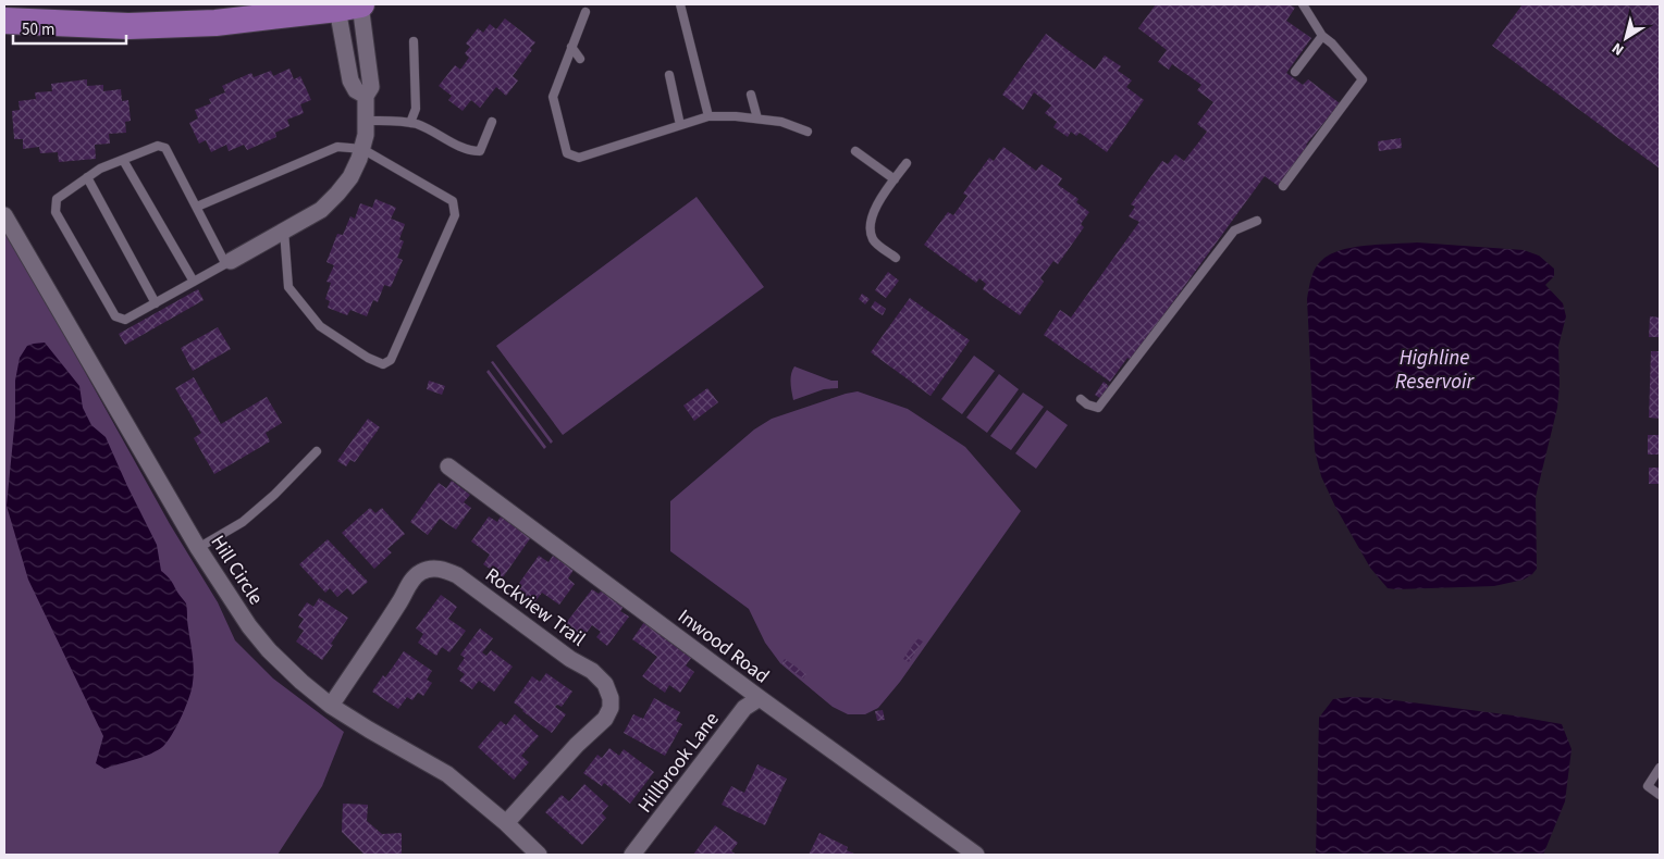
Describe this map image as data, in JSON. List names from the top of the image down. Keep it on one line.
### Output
{"streets":{"street":["Hill Circle","Rockview Trail","Inwood Road","Hillbrook Lane"]},"crossings":[["Hill Circle","Rockview Trail"],["Inwood Road","Hillbrook Lane"]],"water":["Highline Reservoir"],"scale_bar":"50 m","north":"bottom left"}
